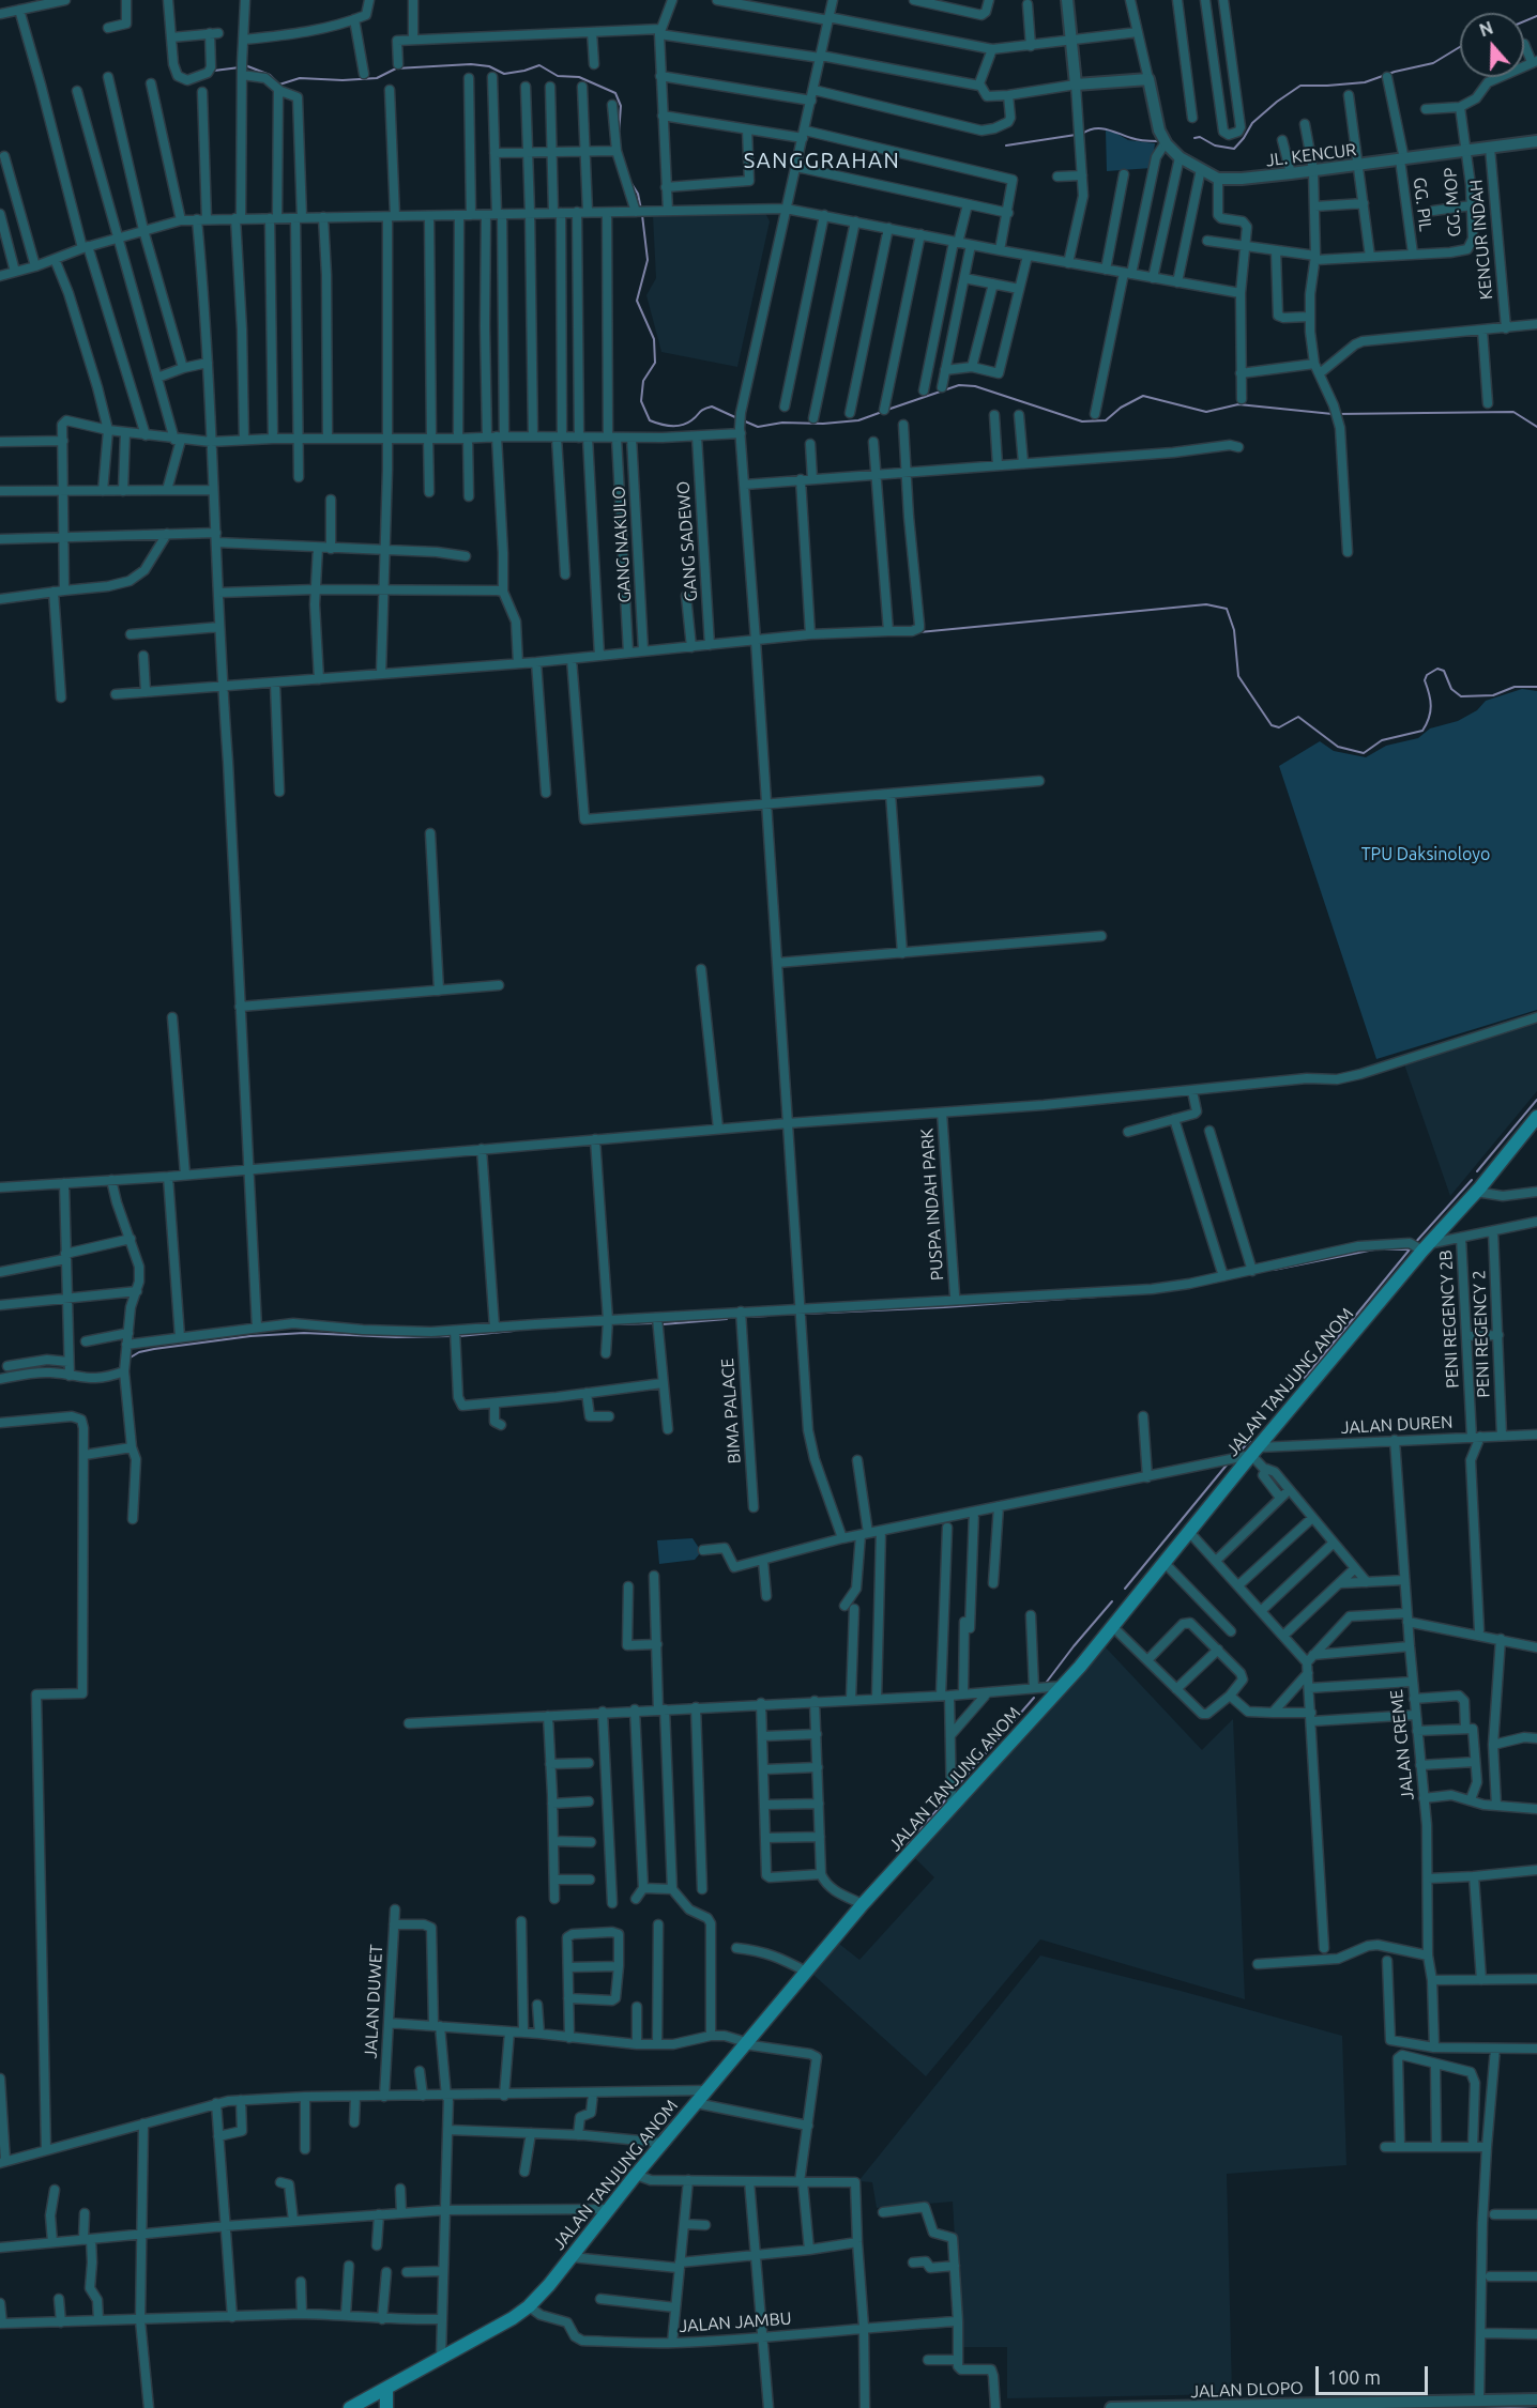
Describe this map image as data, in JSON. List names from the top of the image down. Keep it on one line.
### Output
{"streets":{"main road":["JALAN TANJUNG ANOM"],"street":["JL. KENCUR","GG. MOP","GG. PIL","KENCUR INDAH","GANG SADEWO","GANG NAKULO","PUSPA INDAH PARK","PENI REGENCY 2B","PENI REGENCY 2","BIMA PALACE","JALAN DUREN","JALAN CREME","JALAN DUWET","JALAN JAMBU","JALAN DLOPO"]},"crossings":[["JL. KENCUR","GG. MOP"],["JL. KENCUR","GG. PIL"],["JL. KENCUR","KENCUR INDAH"],["GG. MOP","GG. PIL"],["PENI REGENCY 2B","JALAN DUREN"],["PENI REGENCY 2","JALAN DUREN"],["JALAN TANJUNG ANOM","JALAN DUREN"],["JALAN TANJUNG ANOM","JALAN JAMBU"],["JALAN DUREN","JALAN CREME"]],"districts":["SANGGRAHAN"],"parks":["TPU Daksinoloyo"],"scale_bar":"100 m","north":"top"}
